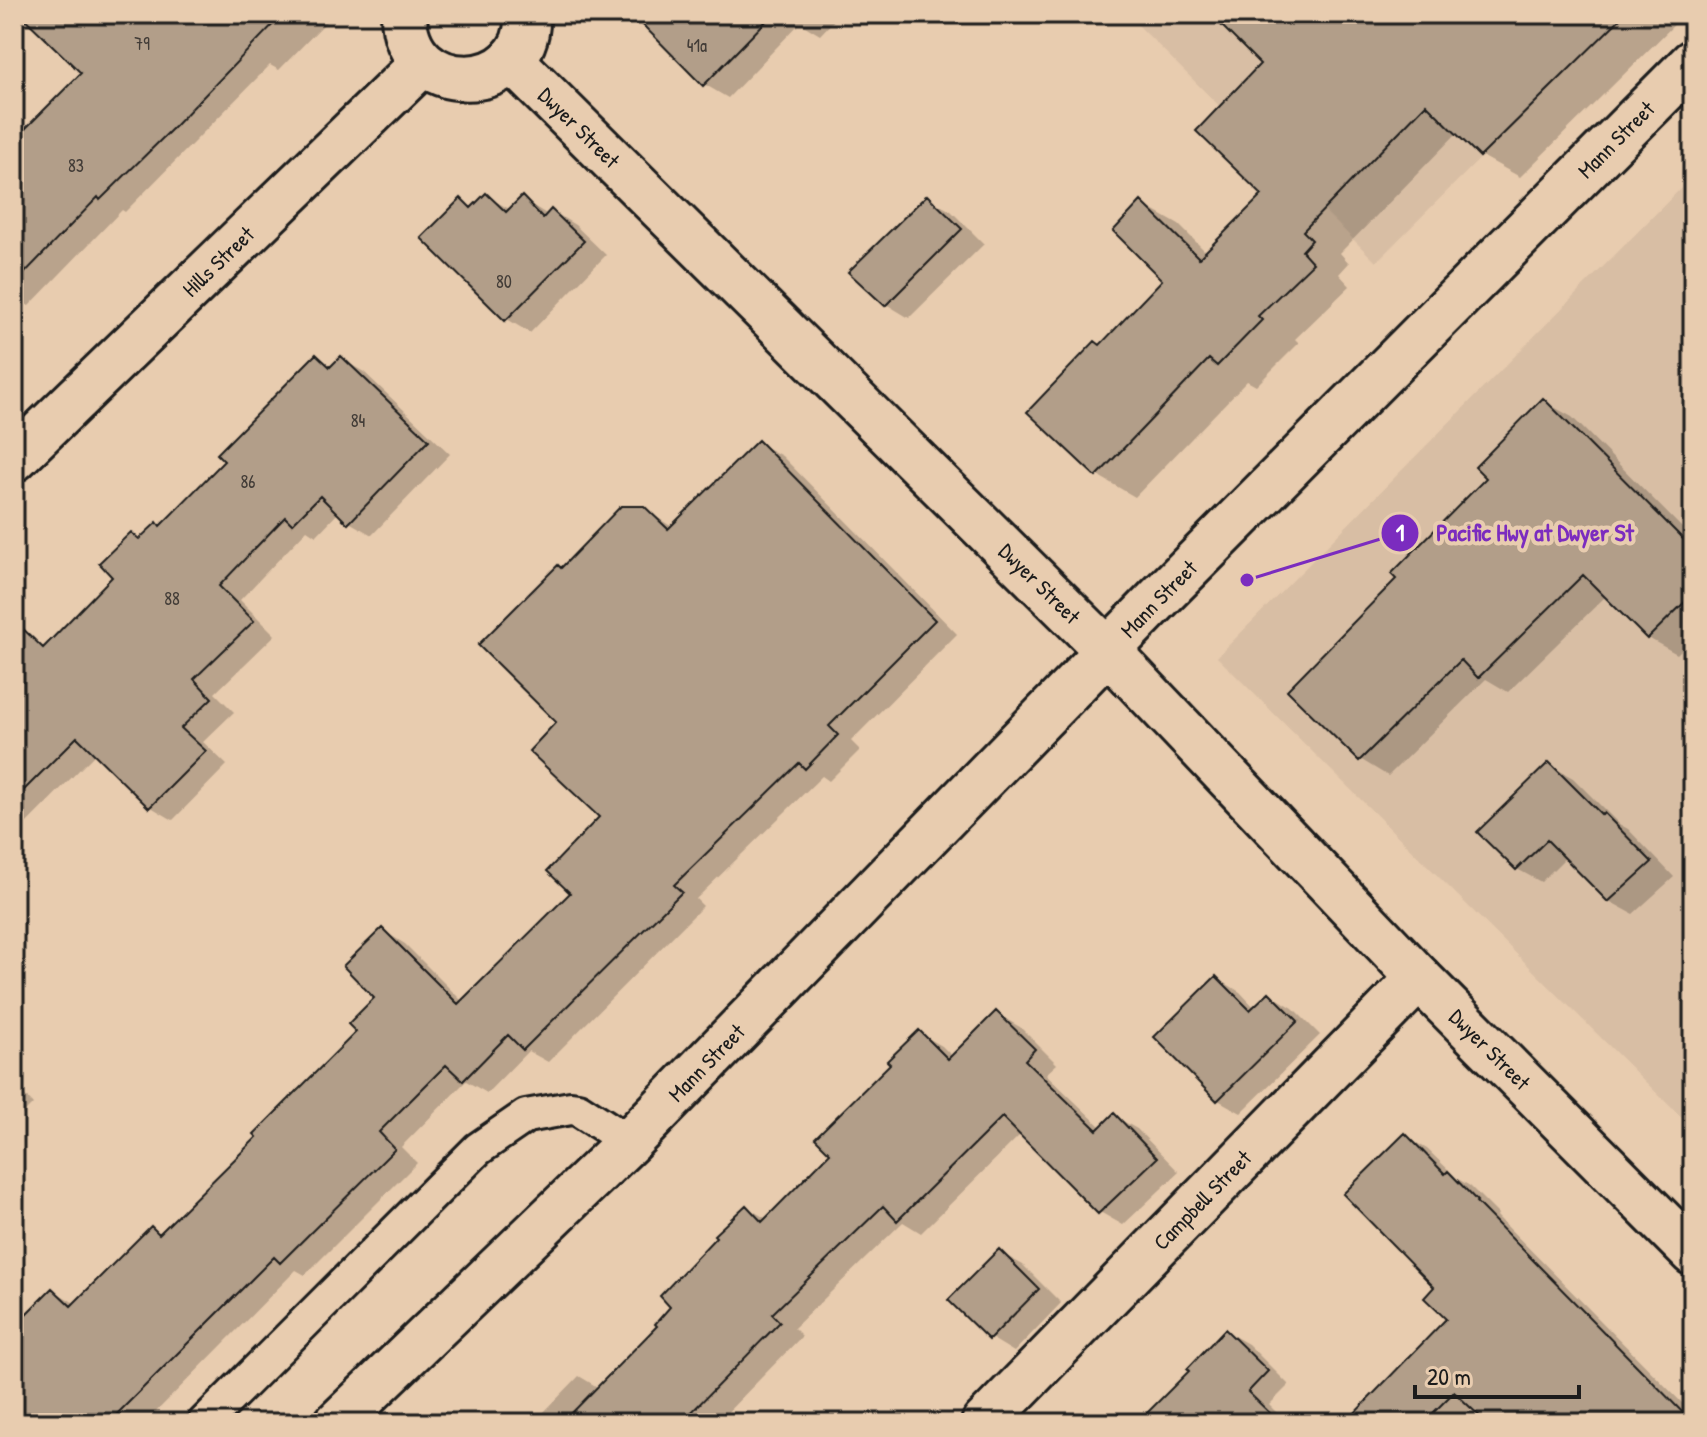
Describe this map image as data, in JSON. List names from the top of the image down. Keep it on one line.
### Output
{"streets":{"street":["Dwyer Street","Mann Street","Hills Street","Campbell Street"]},"crossings":[["Dwyer Street","Mann Street"],["Dwyer Street","Campbell Street"]],"places":["Pacific Hwy at Dwyer St"],"house_numbers":["79","41a","83","80","84","86","88"],"scale_bar":"20 m"}
